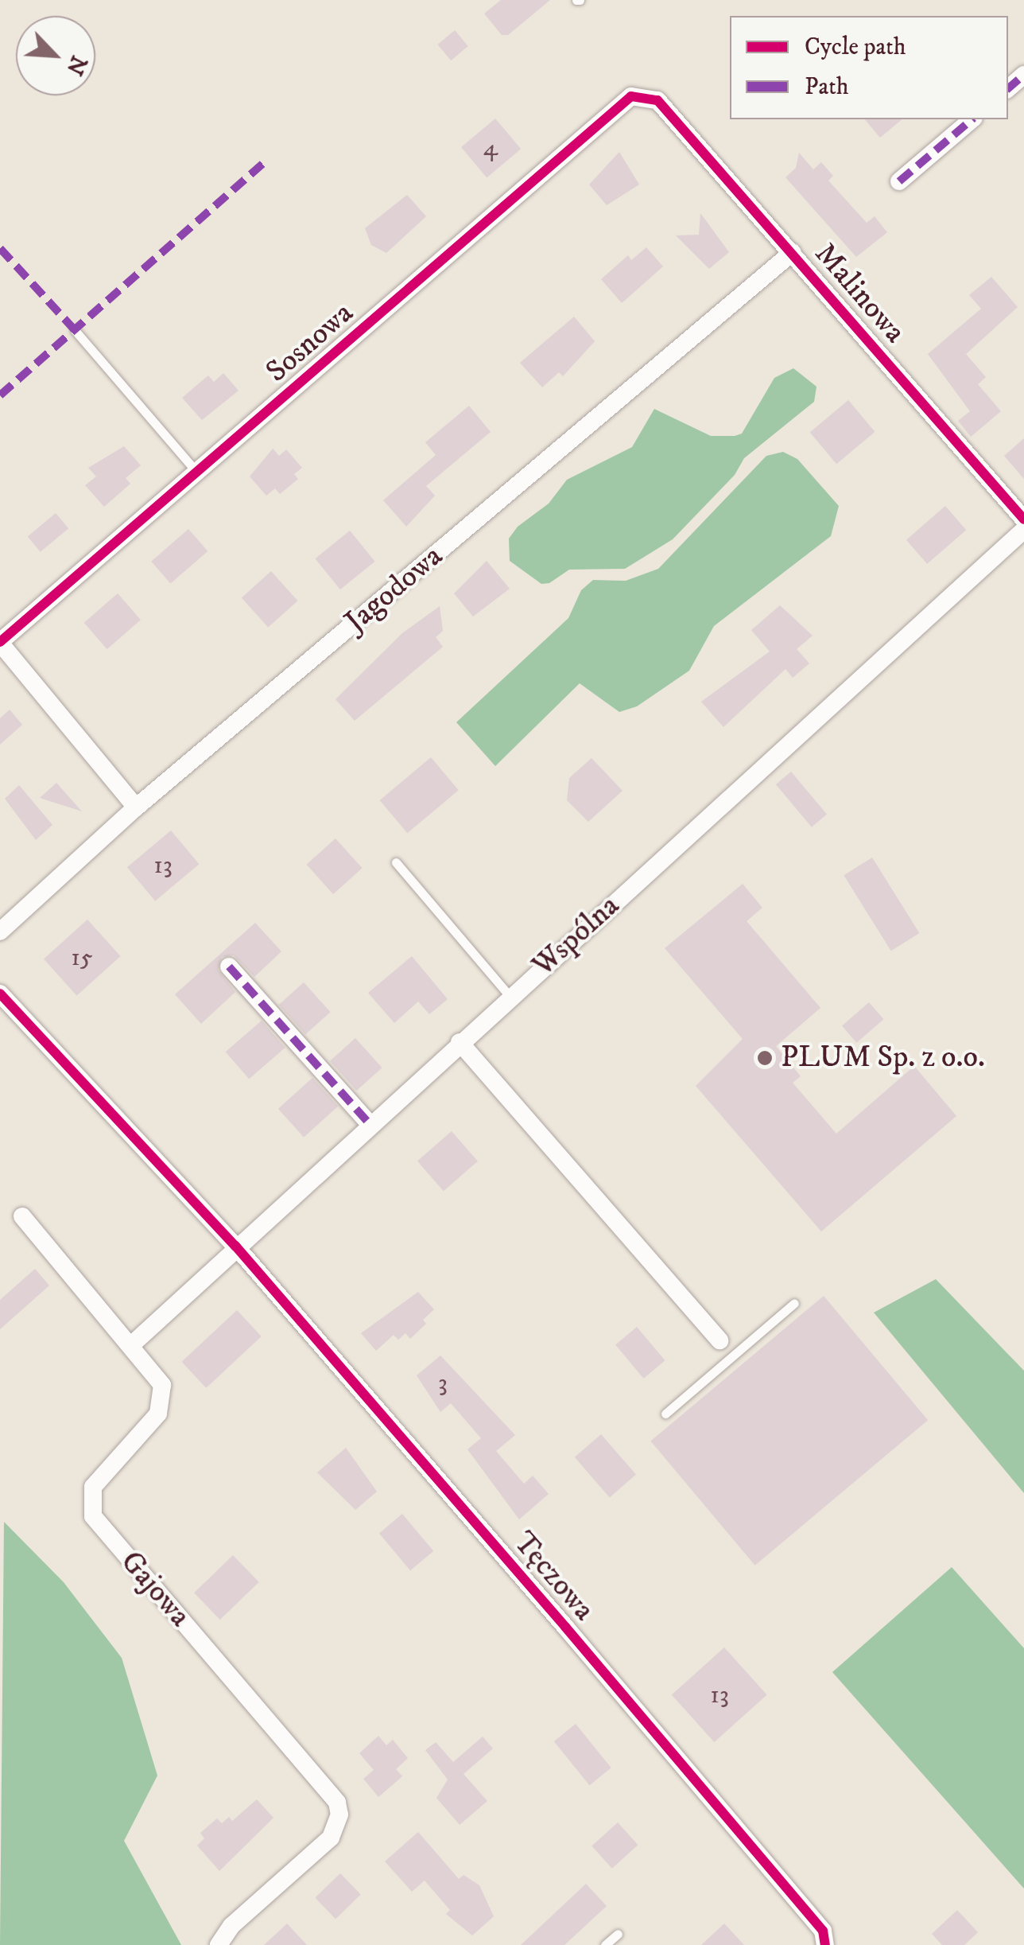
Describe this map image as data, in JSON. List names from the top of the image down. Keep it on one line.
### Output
{"streets":{"street":["Malinowa","Sosnowa","Jagodowa","Wspólna","Tęczowa","Gajowa"]},"crossings":[["Malinowa","Sosnowa"],["Malinowa","Jagodowa"],["Wspólna","Tęczowa"],["Wspólna","Gajowa"]],"places":["PLUM Sp. z o.o."],"house_numbers":["4","13","15","3","13"],"legend":["Cycle path","Path"],"north":"bottom right"}
